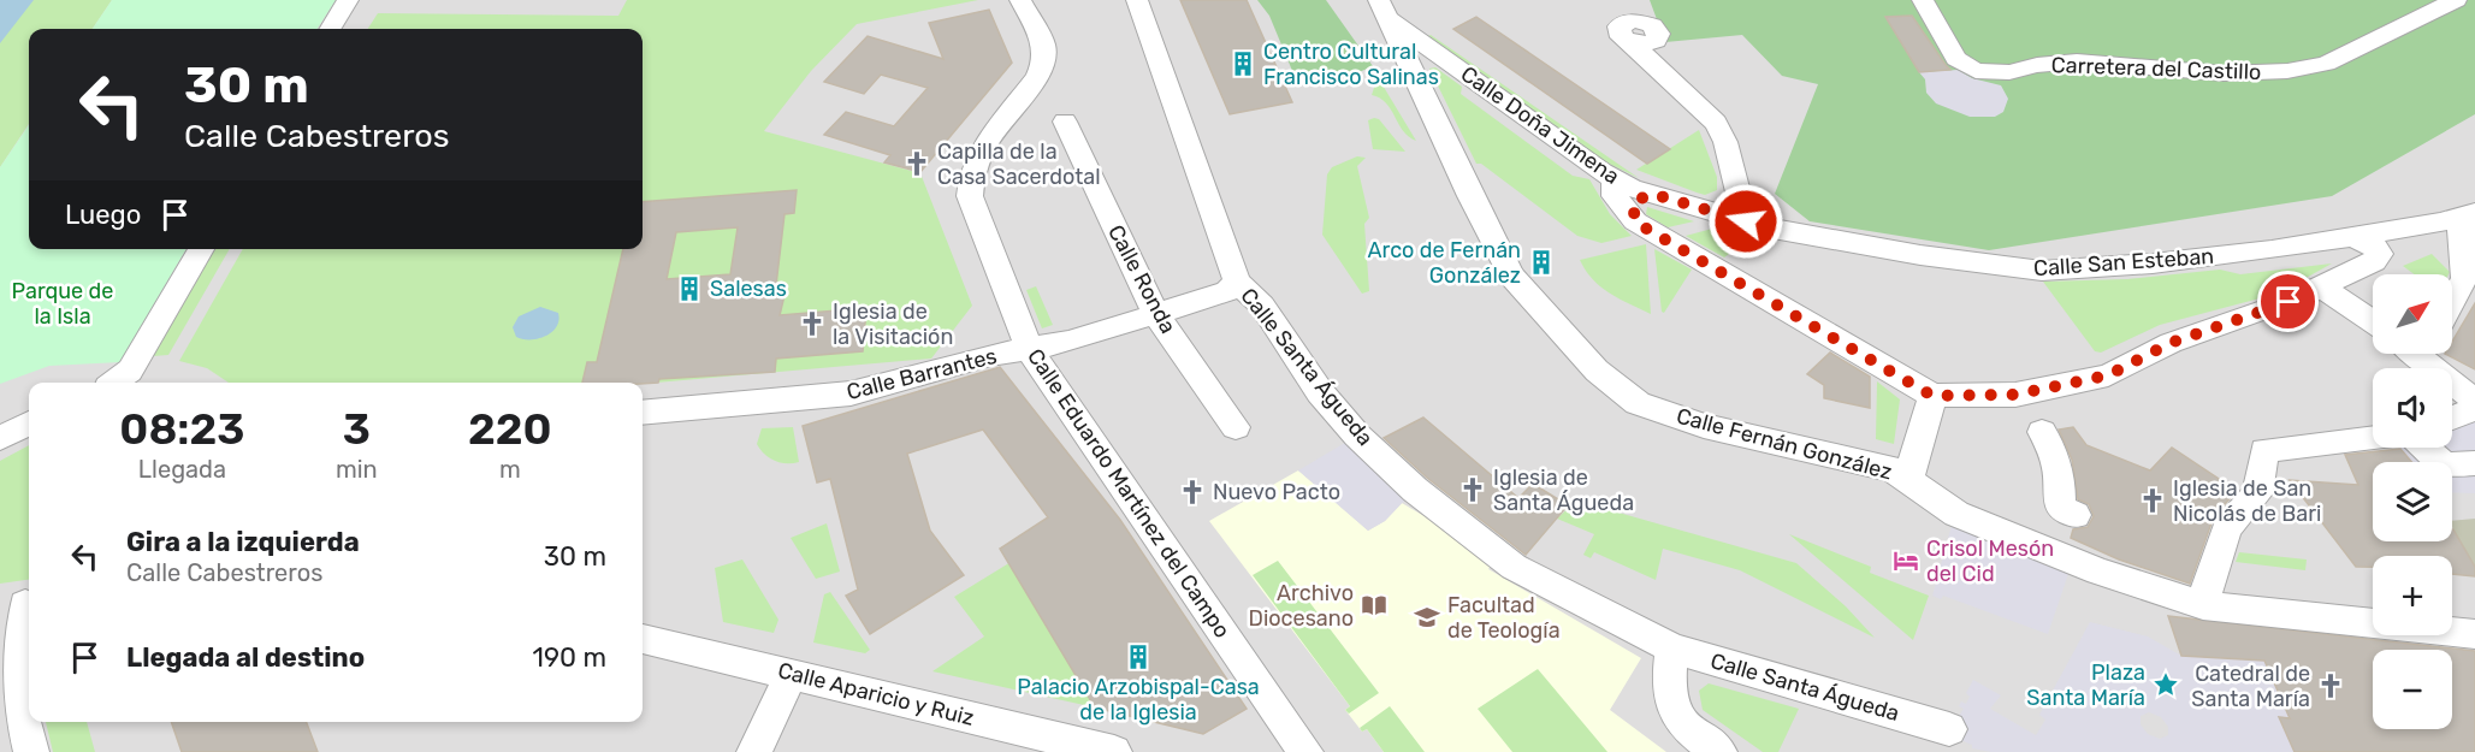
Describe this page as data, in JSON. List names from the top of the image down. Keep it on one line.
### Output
{"streets":{"street":["Carretera del Castillo","Calle Doña Jimena","Calle San Esteban","Calle Ronda","Calle Santa Águeda","Calle Barrantes","Calle Fernán González","Calle Eduardo Martínez del Campo","Calle Aparicio y Ruiz"]},"crossings":[["Calle Doña Jimena","Calle San Esteban"],["Calle Doña Jimena","Calle Fernán González"],["Calle Ronda","Calle Barrantes"],["Calle Santa Águeda","Calle Barrantes"],["Calle Barrantes","Calle Eduardo Martínez del Campo"]],"parks":["Parque de la Isla"],"places":{"building":["Centro Cultural Francisco Salinas","Arco de Fernán González","Salesas","Palacio Arzobispal-Casa de la Iglesia"],"church":["Capilla de la Casa Sacerdotal","Iglesia de la Visitación","Iglesia de Santa Águeda","Nuevo Pacto","Iglesia de San Nicolás de Bari","Catedral de Santa María"],"hotel":["Crisol Mesón del Cid"],"library":["Archivo Diocesano"],"school or university":["Facultad de Teología"],"place":["Plaza Santa María"]},"north":"top right","page":{"turn":["30 m","Calle Cabestreros"],"then":"Luego","map_buttons":["+","−"],"eta":["08:23","Llegada","3","min","220","m"],"list":[{"name":"Gira a la izquierda","note":"Calle Cabestreros","value":"30 m"},{"name":"Llegada al destino","value":"190 m"}]}}
